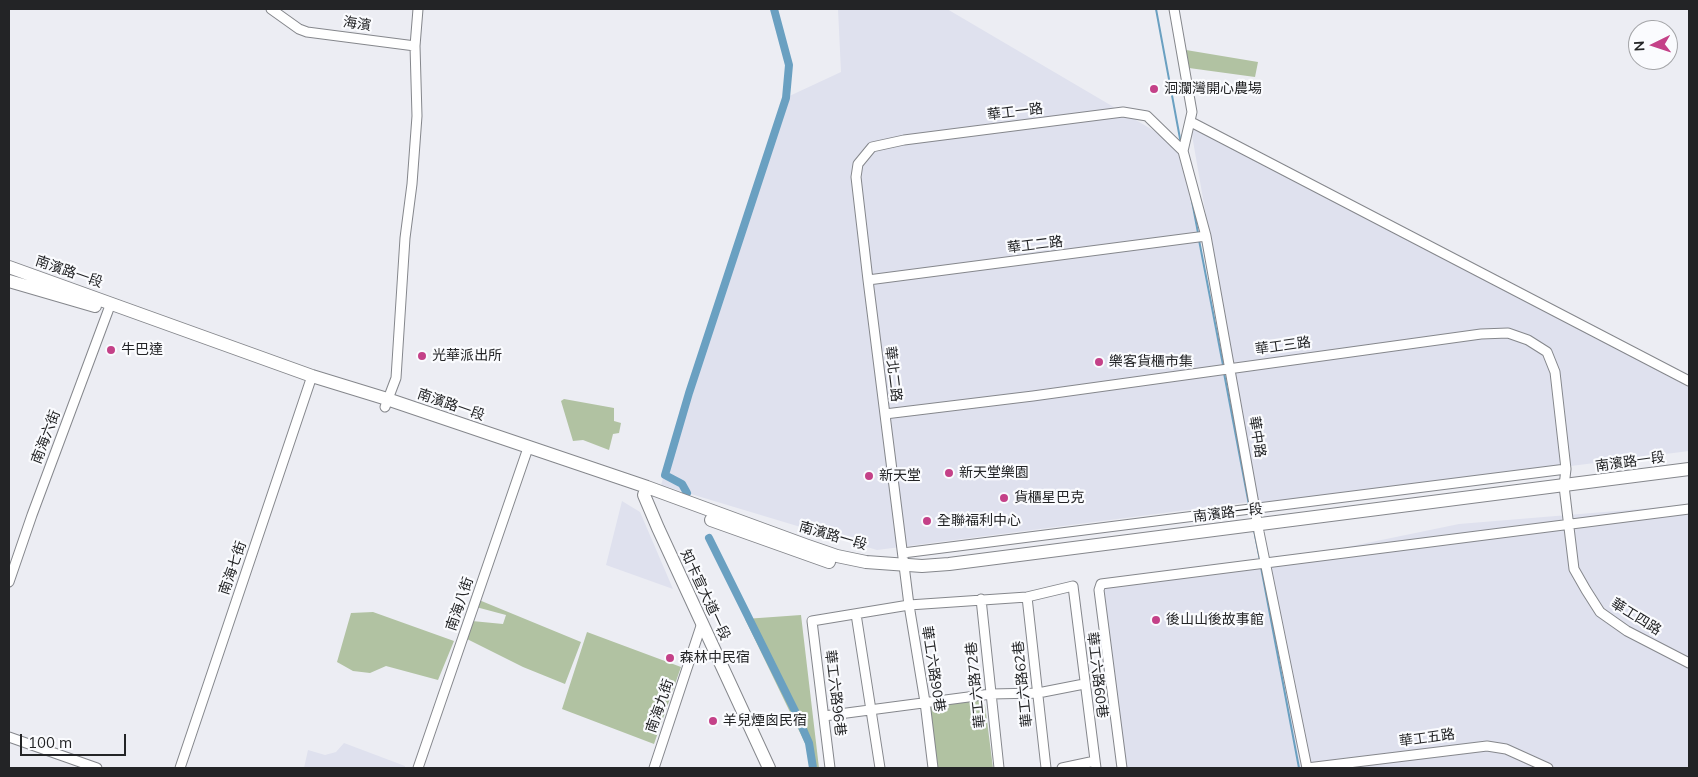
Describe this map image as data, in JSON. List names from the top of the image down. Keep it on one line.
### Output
{"streets":{"main road":["南濱路一段","知卡宣大道一段"],"street":["海濱","華工一路","華工二路","華工三路","華北二路","南海六街","華中路","南海七街","南海八街","華工四路","華工六路90巷","華工六路60巷","華工六路62巷","華工六路72巷","華工六路96巷","南海九街","華工五路"]},"crossings":[["華工一路","華北二路"],["華工一路","華中路"],["華工二路","華北二路"],["華工二路","華中路"],["南濱路一段","華工三路"],["南濱路一段","華北二路"],["南濱路一段","南海六街"],["南濱路一段","華中路"],["南濱路一段","南海七街"],["南濱路一段","知卡宣大道一段"],["南濱路一段","南海八街"],["南濱路一段","華工四路"],["南濱路一段","華工六路90巷"],["華工三路","華北二路"],["華工三路","華中路"],["華工三路","華工四路"],["華北二路","華工六路90巷"],["華中路","華工五路"],["知卡宣大道一段","南海九街"],["華工六路60巷","華工六路62巷"]],"places":["洄瀾灣開心農場","牛巴達","光華派出所","樂客貨櫃市集","新天堂樂園","新天堂","貨櫃星巴克","全聯福利中心","後山山後故事館","森林中民宿","羊兒煙囪民宿"],"scale_bar":"100 m","north":"left"}
